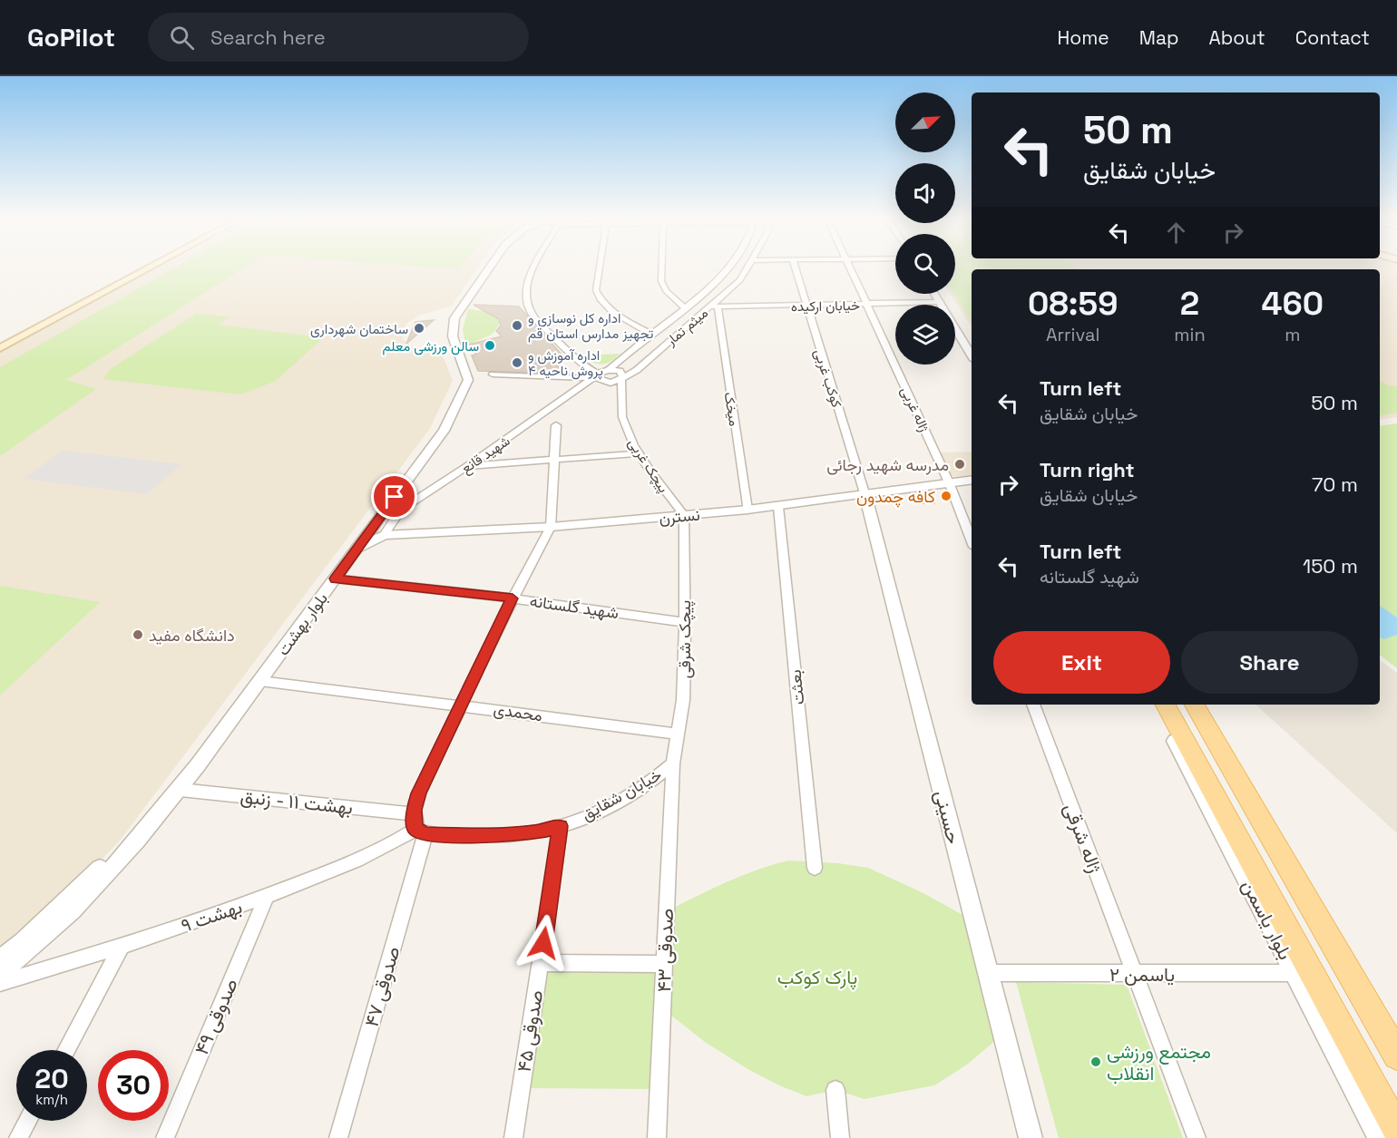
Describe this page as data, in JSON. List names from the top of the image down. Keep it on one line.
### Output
{"streets":{"street":["خیابان ارکیده","میثم تمار","کوکب غربی","میخک","ژاله غربی","شهید قانع","پیچک غربی","نسترن","شهید گلستانه","بلوار بهشت","پیچک شرقی","بعثت","محمدی","خیابان شقایق","بهشت ۱۱ - زنبق","حسینی","ژاله شرقی","بهشت ۹","بلوار یاسمن","صدوقی ۴۳","یاسمن ۲","صدوقی ۴۷","صدوقی ۴۹","صدوقی ۴۵"]},"crossings":[["خیابان ارکیده","میثم تمار"],["خیابان ارکیده","کوکب غربی"],["خیابان ارکیده","میخک"],["خیابان ارکیده","ژاله غربی"],["میثم تمار","میخک"],["کوکب غربی","نسترن"],["کوکب غربی","حسینی"],["میخک","نسترن"],["ژاله غربی","نسترن"],["شهید قانع","بلوار بهشت"],["پیچک غربی","نسترن"],["پیچک غربی","پیچک شرقی"],["نسترن","پیچک شرقی"],["نسترن","بعثت"],["نسترن","حسینی"],["شهید گلستانه","بلوار بهشت"],["شهید گلستانه","پیچک شرقی"],["بلوار بهشت","محمدی"],["بلوار بهشت","بهشت ۱۱ - زنبق"],["پیچک شرقی","محمدی"],["پیچک شرقی","خیابان شقایق"],["پیچک شرقی","صدوقی ۴۳"],["خیابان شقایق","بهشت ۱۱ - زنبق"],["خیابان شقایق","بهشت ۹"],["خیابان شقایق","صدوقی ۴۳"],["خیابان شقایق","صدوقی ۴۷"],["خیابان شقایق","صدوقی ۴۵"],["بهشت ۱۱ - زنبق","بهشت ۹"],["بهشت ۱۱ - زنبق","صدوقی ۴۷"],["حسینی","یاسمن ۲"],["ژاله شرقی","یاسمن ۲"],["بهشت ۹","صدوقی ۴۷"],["بهشت ۹","صدوقی ۴۹"],["بلوار یاسمن","یاسمن ۲"]],"parks":["پارک کوکب"],"places":["اداره کل نوسازی و تجهیز مدارس استان قم","ساختمان شهرداری","سالن ورزشی معلم","اداره آموزش و پروش ناحیه ۴","مدرسه شهید رجائی","کافه چمدون","دانشگاه مفید","مجتمع ورزشی انقلاب"],"north":"top right","page":{"header":"GoPilot","search":"Search here","nav":["Home","Map","About","Contact"],"turn":["50 m","خیابان شقایق"],"eta":["08:59","Arrival","2","min","460","m"],"list":[{"name":"Turn left","note":"خیابان شقایق","value":"50 m"},{"name":"Turn right","note":"خیابان شقایق","value":"70 m"},{"name":"Turn left","note":"شهید گلستانه","value":"150 m"}],"buttons":["Exit","Share"],"speed":"20 km/h","limit":"30"}}
